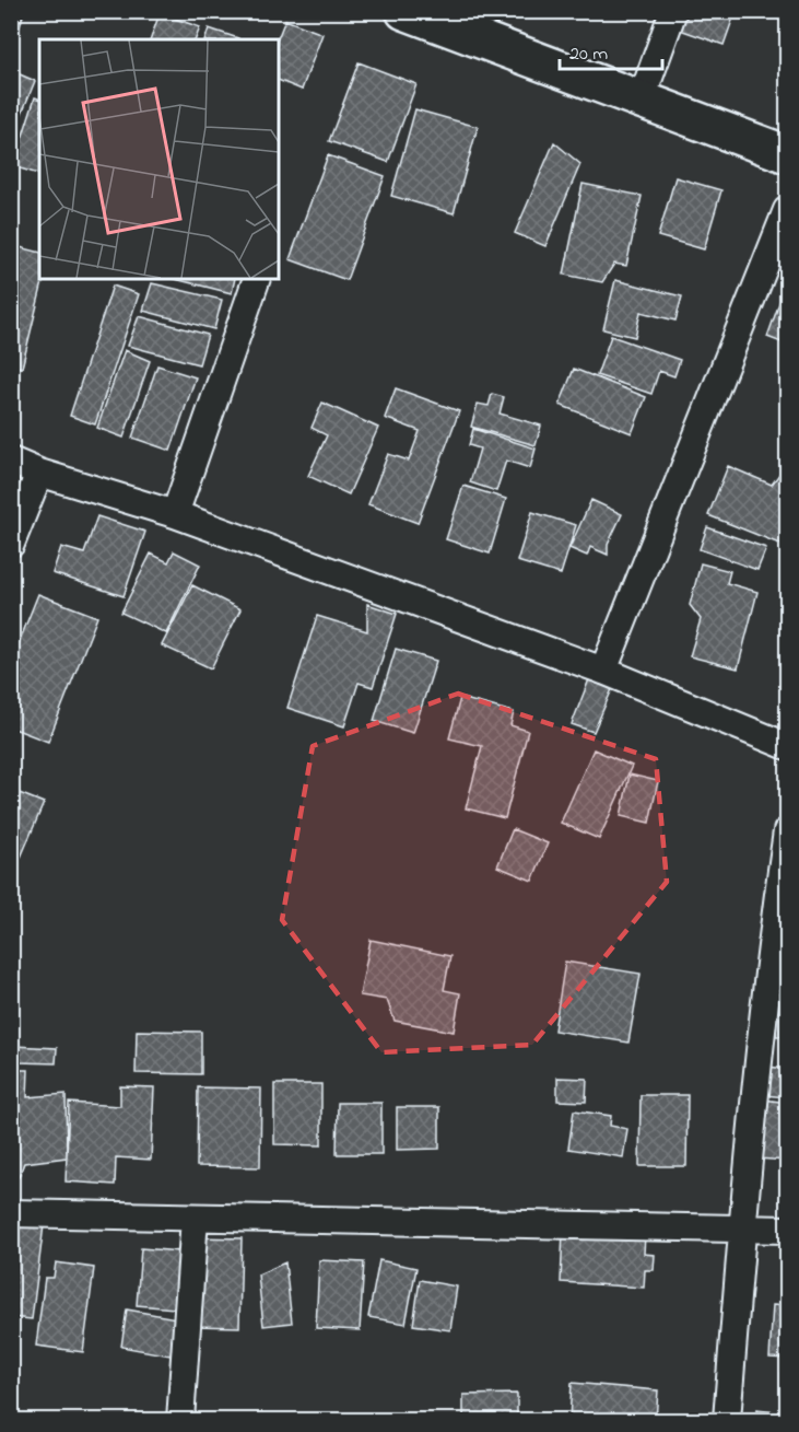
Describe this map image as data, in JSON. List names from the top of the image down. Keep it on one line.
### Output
{"scale_bar":"20 m"}
